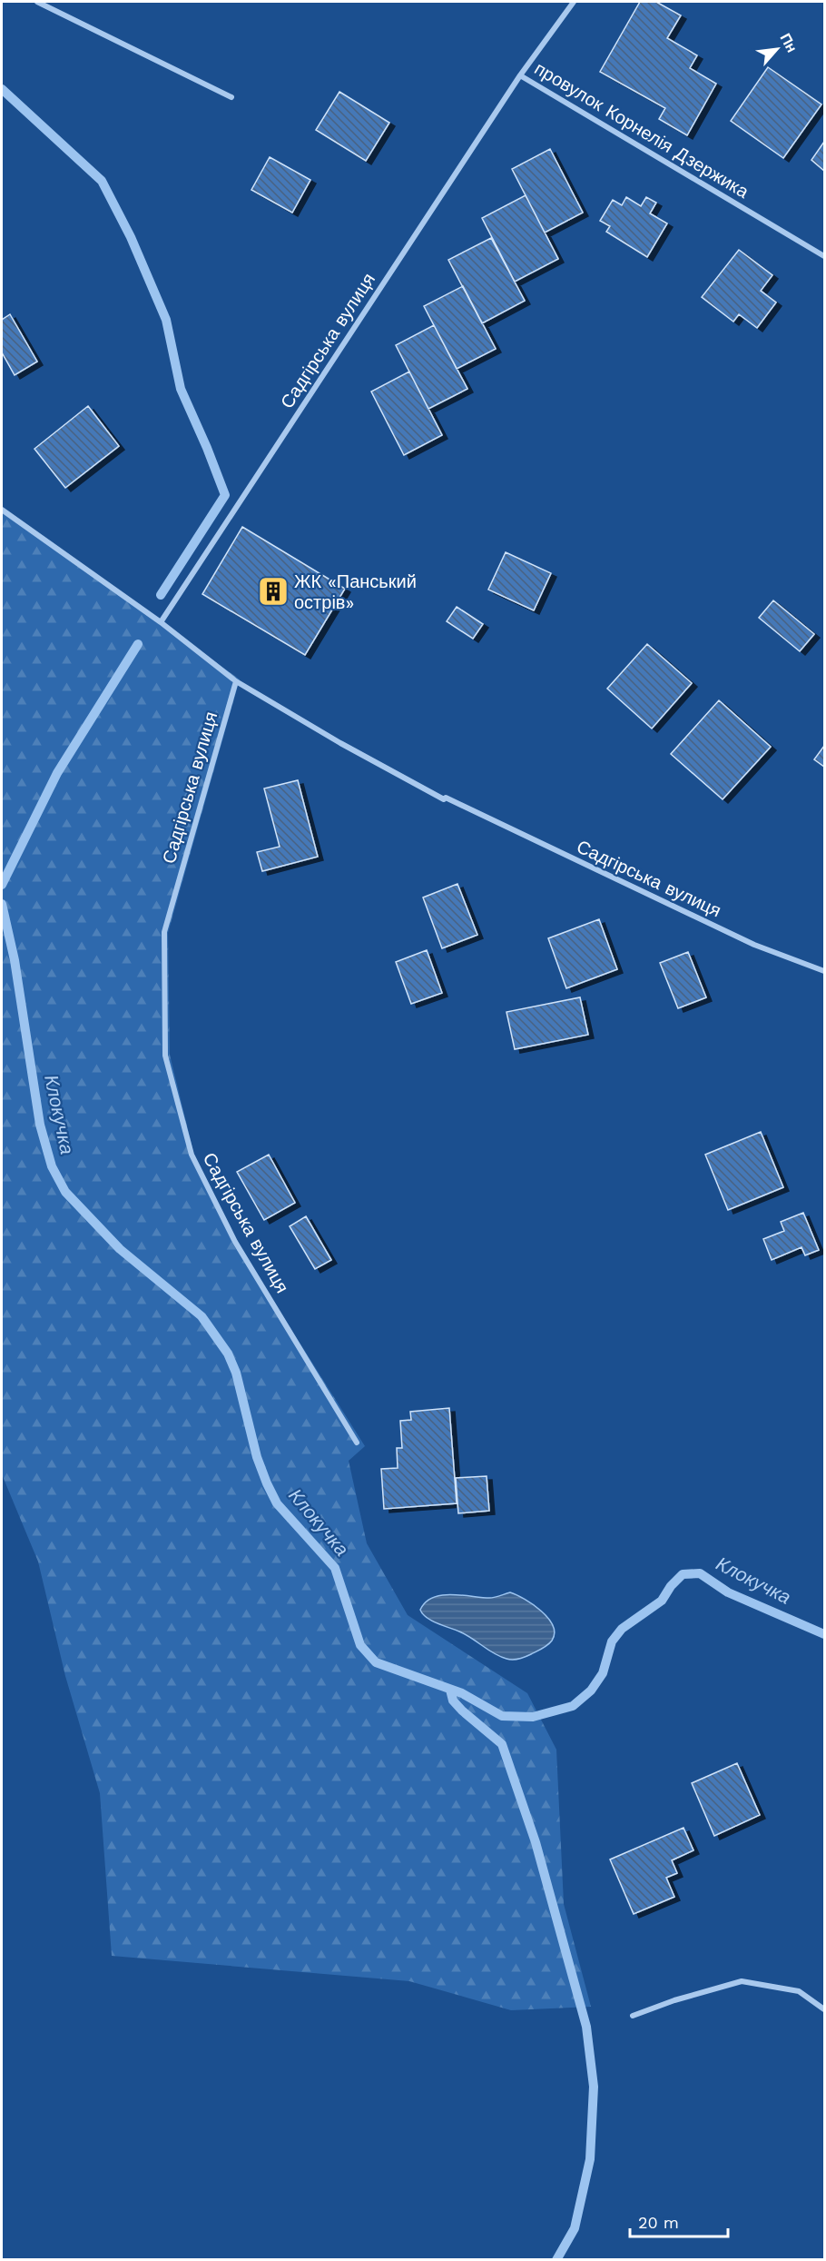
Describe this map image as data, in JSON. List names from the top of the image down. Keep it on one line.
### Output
{"streets":{"street":["провулок Корнелія Дзержика","Садгірська вулиця"]},"crossings":[["провулок Корнелія Дзержика","Садгірська вулиця"]],"water":["Клокучка"],"places":{"building":["ЖК «Панський острів»"]},"scale_bar":"20 m","north":"top right"}
